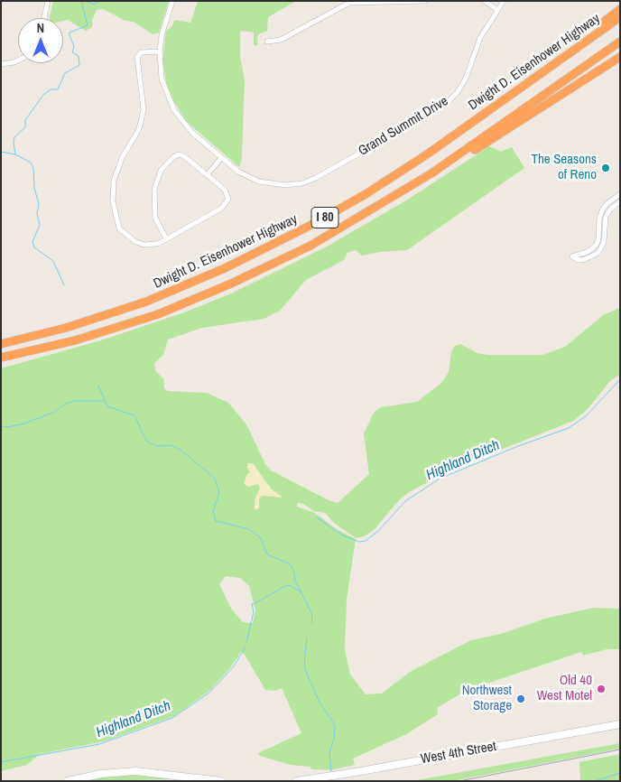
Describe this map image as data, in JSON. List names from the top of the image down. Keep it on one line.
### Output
{"streets":{"highway":["Dwight D. Eisenhower Highway","I 80"],"main road":["West 4th Street"],"street":["Grand Summit Drive"]},"water":["Highland Ditch"],"places":["The Seasons of Reno","Old 40 West Motel","Northwest Storage"],"north":"top"}
